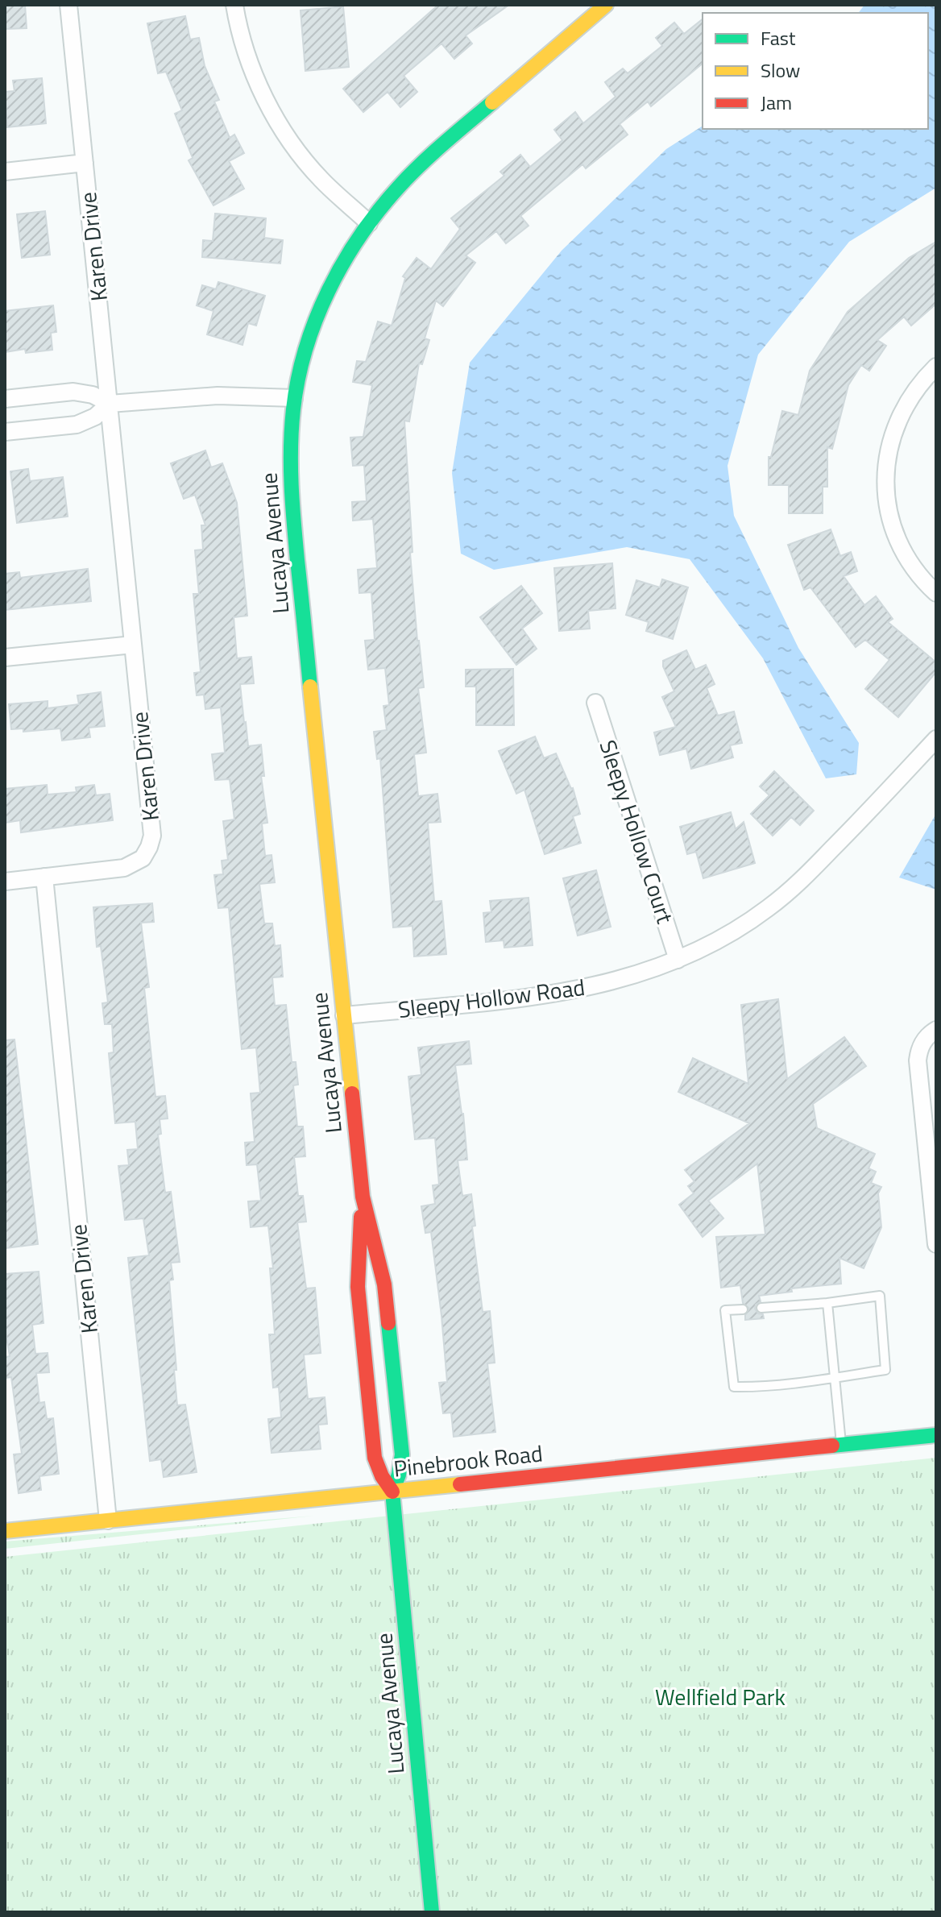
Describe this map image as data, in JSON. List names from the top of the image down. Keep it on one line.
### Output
{"streets":{"street":["Karen Drive","Lucaya Avenue","Sleepy Hollow Court","Sleepy Hollow Road","Pinebrook Road"]},"crossings":[["Karen Drive","Pinebrook Road"],["Lucaya Avenue","Sleepy Hollow Road"],["Lucaya Avenue","Pinebrook Road"],["Sleepy Hollow Court","Sleepy Hollow Road"]],"parks":["Wellfield Park"],"legend":["Fast","Slow","Jam"]}
